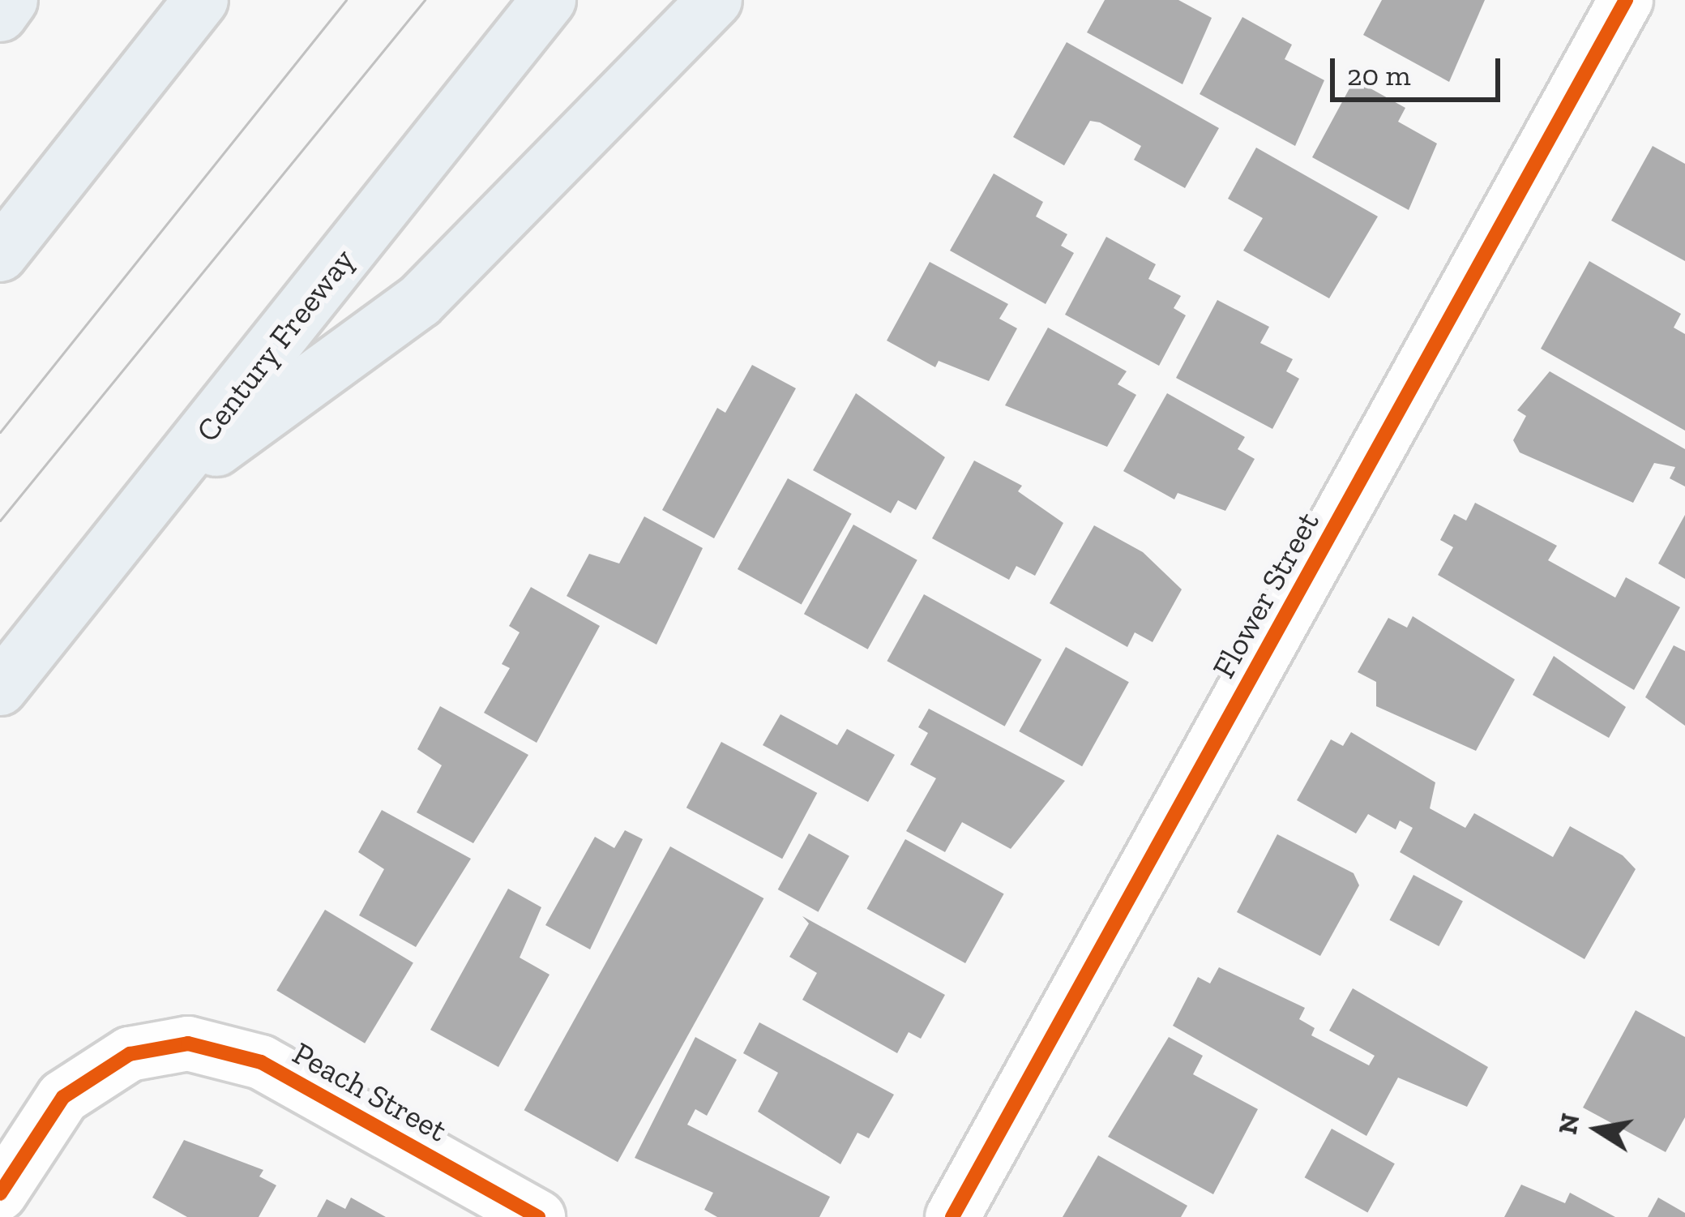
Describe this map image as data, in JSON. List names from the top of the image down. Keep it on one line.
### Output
{"streets":{"highway":["Century Freeway"],"street":["Flower Street","Peach Street"]},"scale_bar":"20 m","north":"left"}
